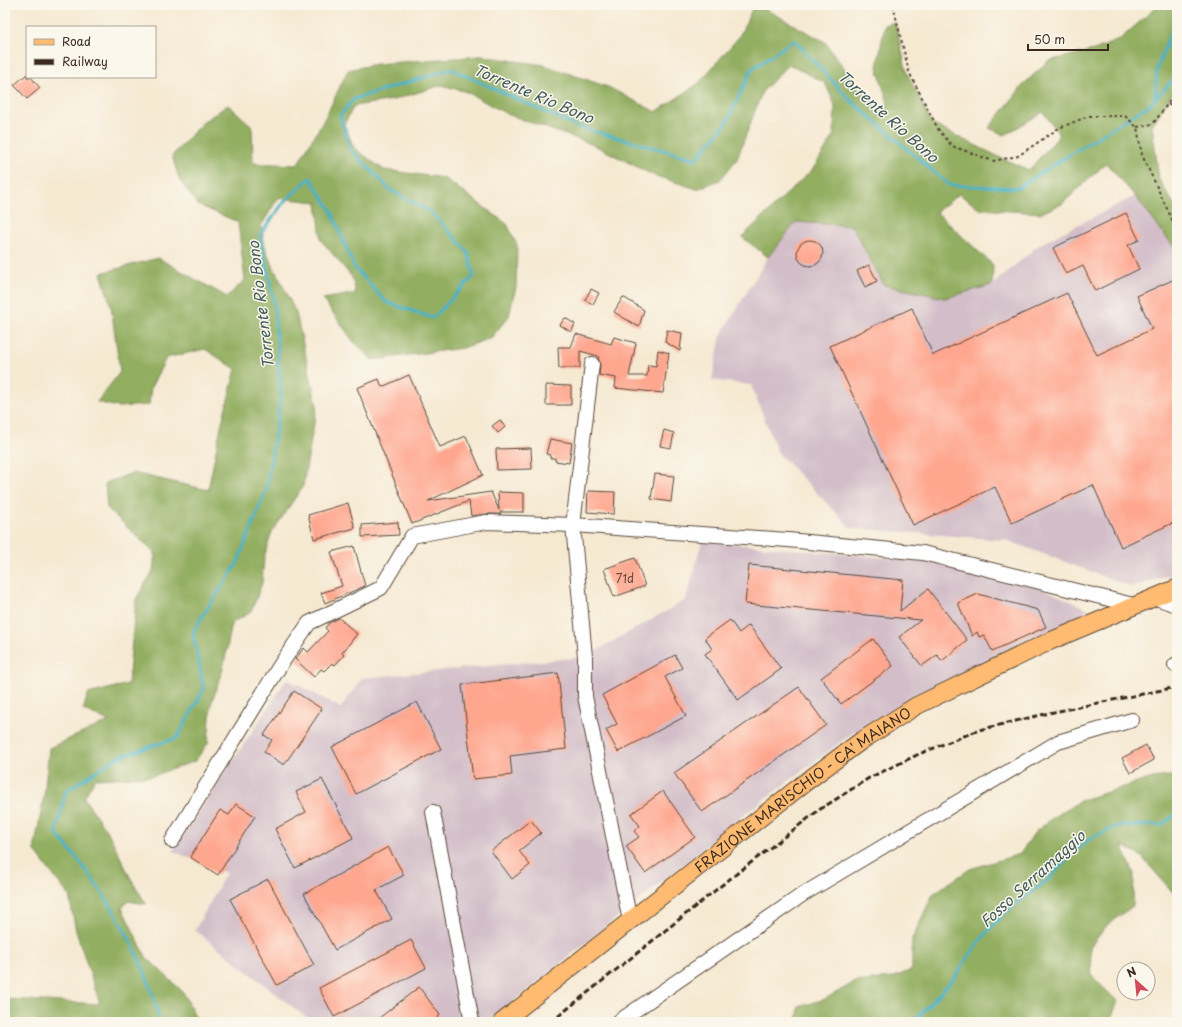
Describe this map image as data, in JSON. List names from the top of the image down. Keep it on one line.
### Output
{"streets":{"main road":["FRAZIONE MARISCHIO - CA' MAIANO"]},"water":["Torrente Rio Bono","Fosso Serramaggio"],"house_numbers":["71d"],"legend":["Road","Railway"],"scale_bar":"50 m","north":"top left"}
